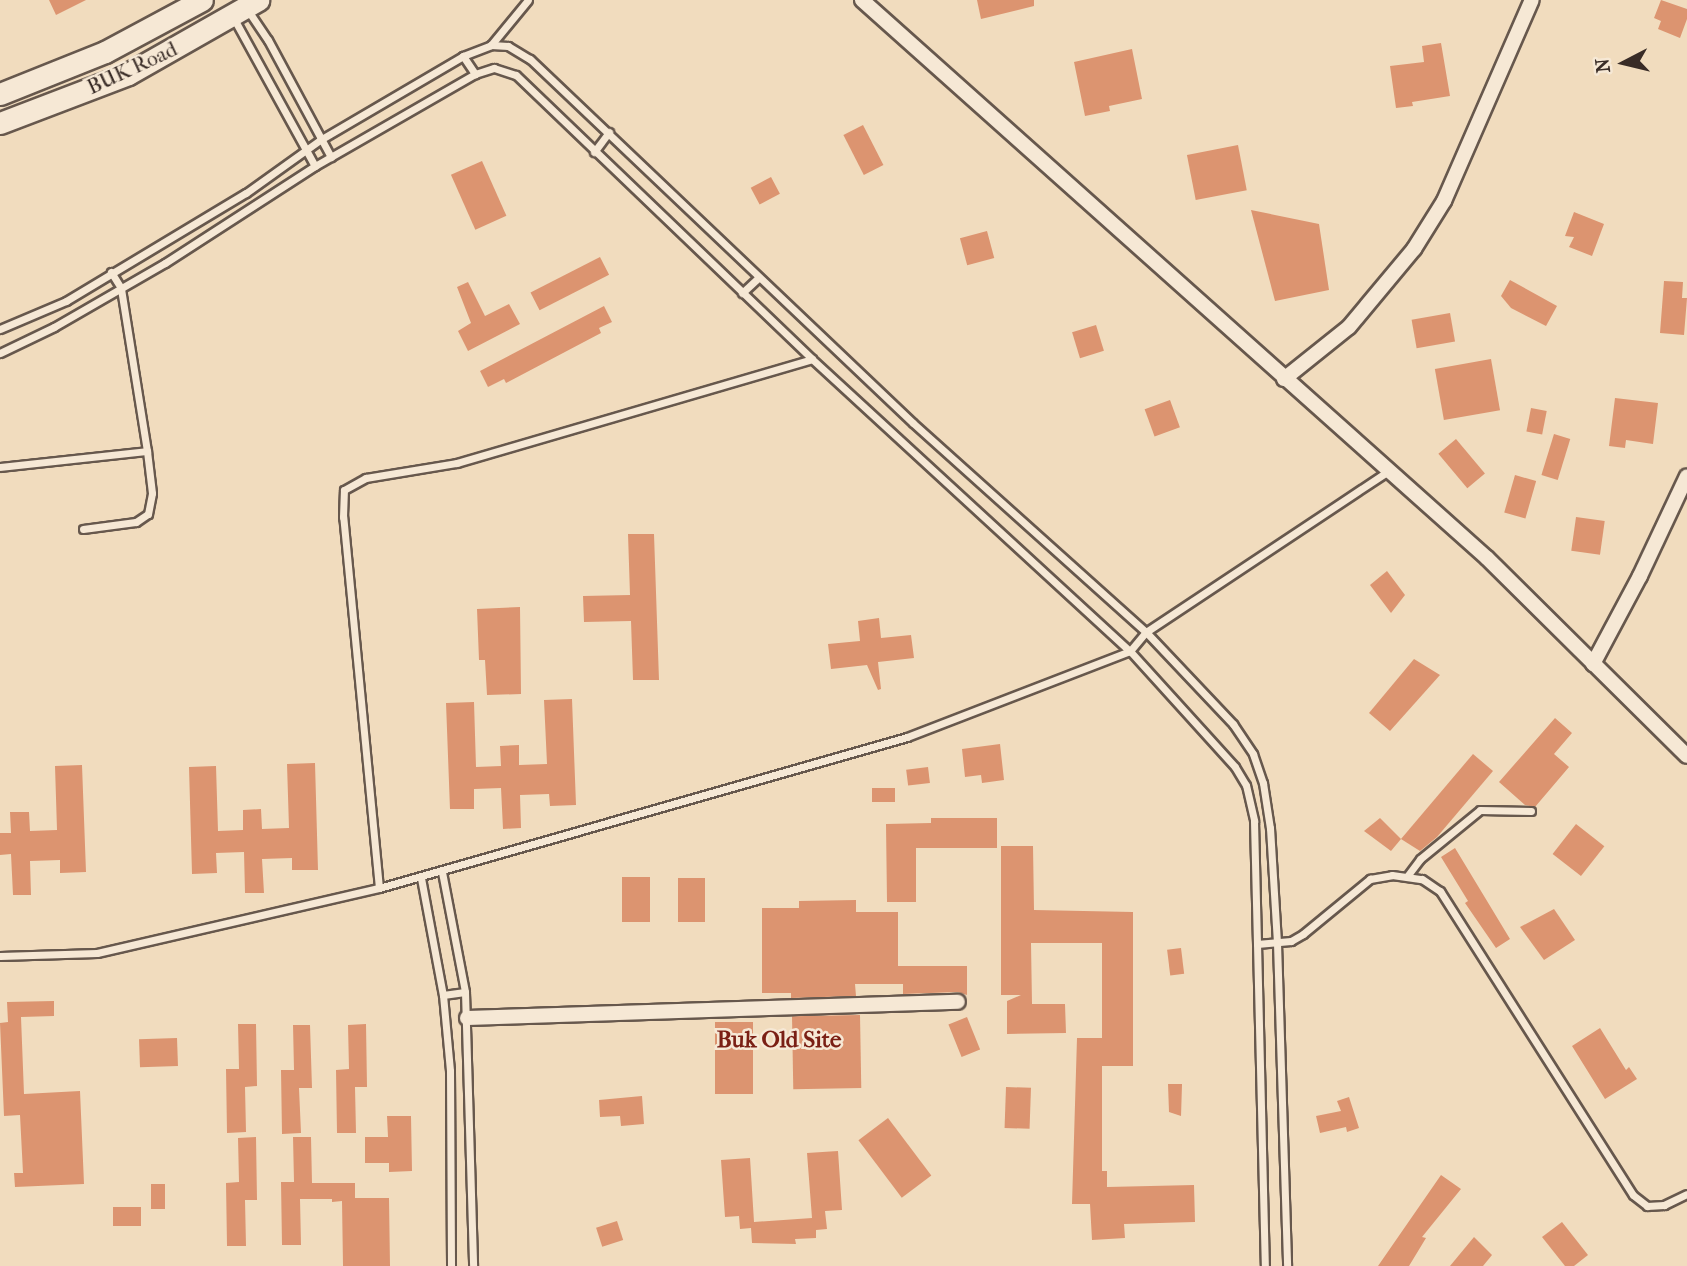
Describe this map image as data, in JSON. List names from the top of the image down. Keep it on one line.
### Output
{"streets":{"main road":["BUK Road"]},"districts":["Buk Old Site"],"north":"left"}
